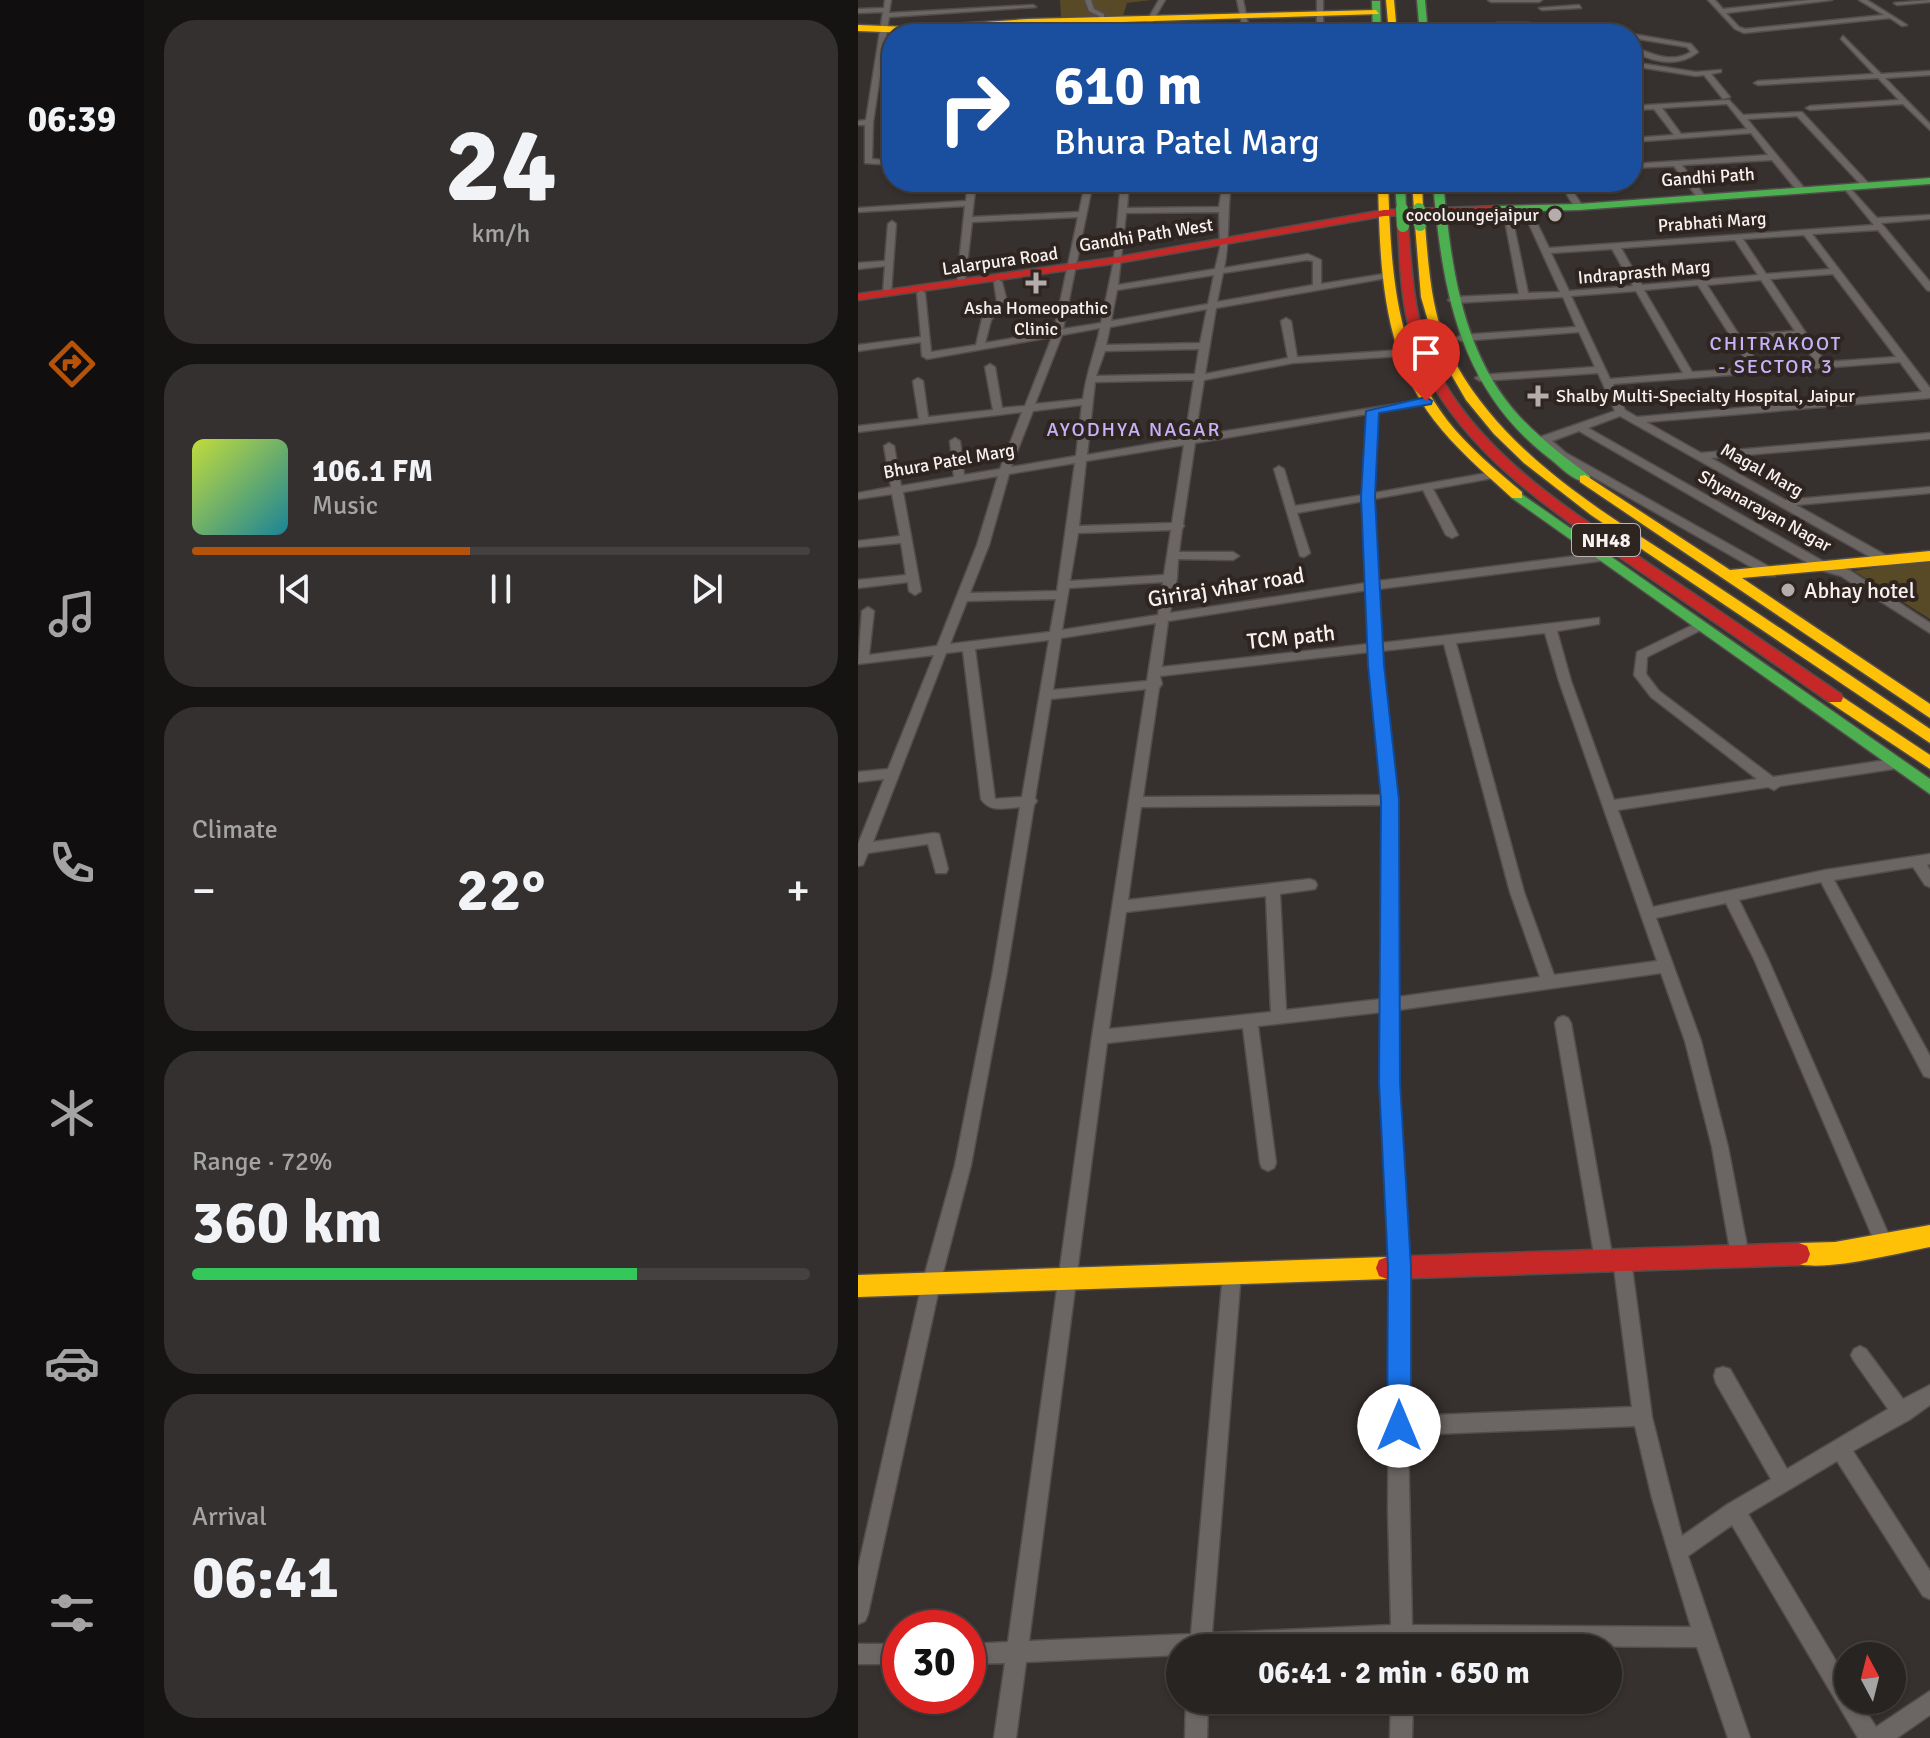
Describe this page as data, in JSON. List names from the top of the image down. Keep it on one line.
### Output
{"streets":{"main road":["Gandhi Path","Gandhi Path West","Lalarpura Road","NH48"],"street":["Prabhati Marg","Indraprasth Marg","Bhura Patel Marg","Magal Marg","Shyanarayan Nagar","Giriraj vihar road","TCM path"]},"crossings":[["Gandhi Path West","Lalarpura Road"]],"districts":["CHITRAKOOT - SECTOR 3","AYODHYA NAGAR"],"places":{"other":["cocoloungejaipur","Abhay hotel"],"health":["Asha Homeopathic Clinic","Shalby Multi-Specialty Hospital, Jaipur"]},"north":"top","page":{"tabs":"06:39","tile":[["24","km/h"],"Climate",["Range · 72%","360 km"],["Arrival","06:41"]],"turn":["610 m","Bhura Patel Marg"],"song":["106.1 FM","Music"],"heat":["−","22°","+"],"limit":"30","trip":"06:41 · 2 min · 650 m"}}
